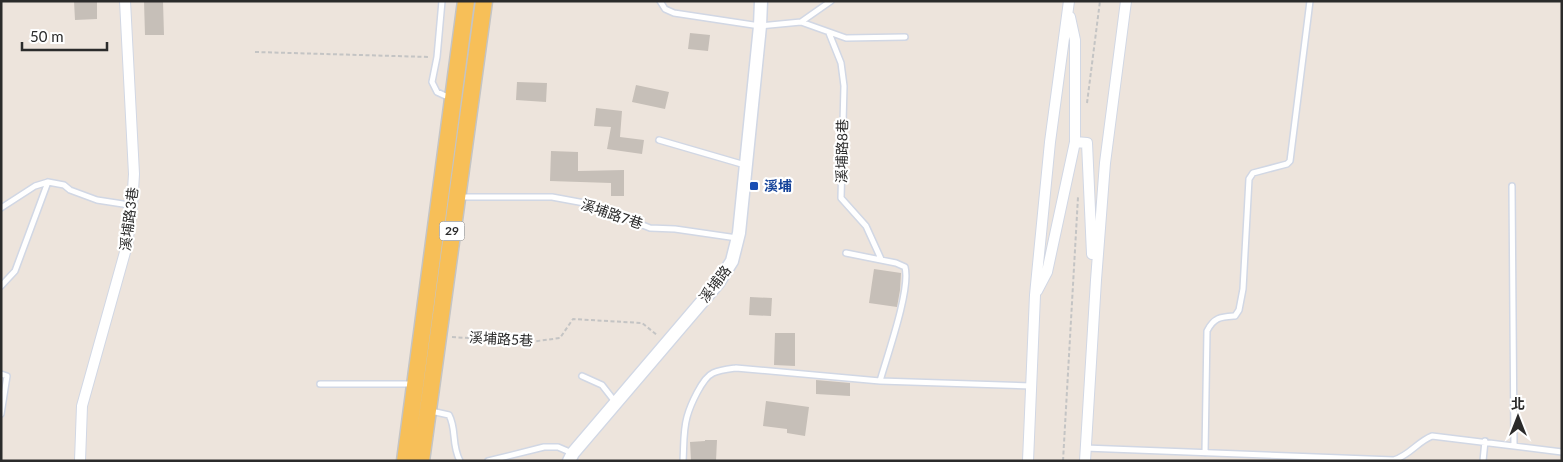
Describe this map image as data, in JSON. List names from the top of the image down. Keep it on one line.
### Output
{"streets":{"main road":["29"],"street":["溪埔路3巷","溪埔路"],"lane":["溪埔路8巷","溪埔路7巷"],"path":["溪埔路5巷"]},"crossings":[["溪埔路7巷","29"],["溪埔路7巷","溪埔路"],["29","溪埔路5巷"],["溪埔路","溪埔路5巷"]],"places":{"transit":["溪埔"]},"scale_bar":"50 m","north":"top"}
